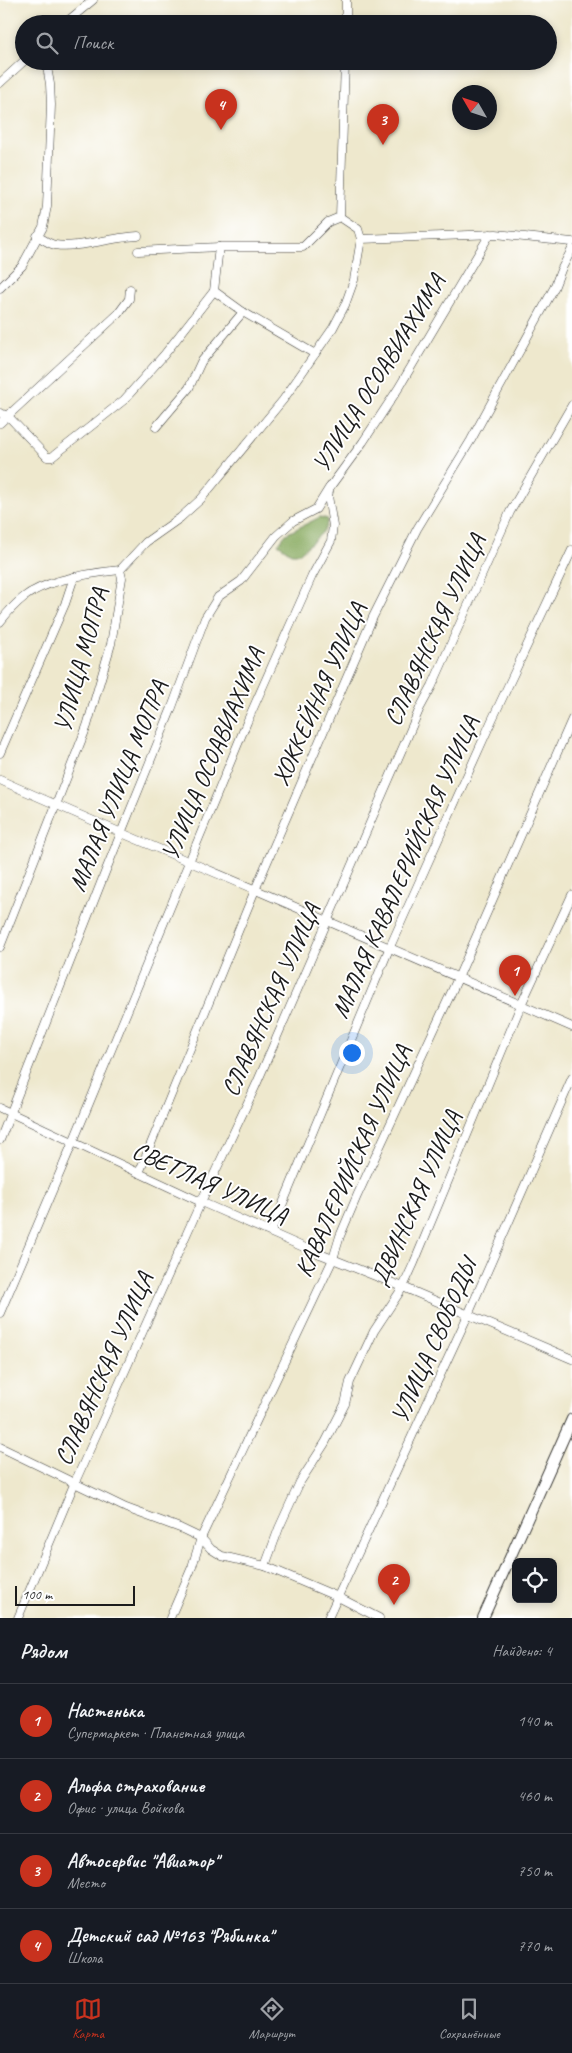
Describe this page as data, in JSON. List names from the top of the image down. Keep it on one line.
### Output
{"streets":{"street":["УЛИЦА ОСОАВИАХИМА","СЛАВЯНСКАЯ УЛИЦА","УЛИЦА МОПРА","ХОККЕЙНАЯ УЛИЦА","МАЛАЯ УЛИЦА МОПРА","МАЛАЯ КАВАЛЕРИЙСКАЯ УЛИЦА","КАВАЛЕРИЙСКАЯ УЛИЦА","СВЕТЛАЯ УЛИЦА","ДВИНСКАЯ УЛИЦА","УЛИЦА СВОБОДЫ"]},"crossings":[["УЛИЦА ОСОАВИАХИМА","МАЛАЯ УЛИЦА МОПРА"],["УЛИЦА ОСОАВИАХИМА","СВЕТЛАЯ УЛИЦА"],["СЛАВЯНСКАЯ УЛИЦА","СВЕТЛАЯ УЛИЦА"],["ХОККЕЙНАЯ УЛИЦА","СВЕТЛАЯ УЛИЦА"],["МАЛАЯ УЛИЦА МОПРА","СВЕТЛАЯ УЛИЦА"],["МАЛАЯ КАВАЛЕРИЙСКАЯ УЛИЦА","СВЕТЛАЯ УЛИЦА"],["КАВАЛЕРИЙСКАЯ УЛИЦА","СВЕТЛАЯ УЛИЦА"],["СВЕТЛАЯ УЛИЦА","ДВИНСКАЯ УЛИЦА"],["СВЕТЛАЯ УЛИЦА","УЛИЦА СВОБОДЫ"]],"scale_bar":"100 m","north":"top left","page":{"search":"Поиск","pins":["4","3","1","2"],"scale":"100 m","heading":["Рядом","Найдено: 4"],"list":[{"mark":"1","name":"Настенька","note":"Супермаркет · Планетная улица","value":"140 m"},{"mark":"2","name":"Альфа страхование","note":"Офис · улица Войкова","value":"460 m"},{"mark":"3","name":"Автосервис \"Авиатор\"","note":"Место","value":"750 m"},{"mark":"4","name":"Детский сад №163 \"Рябинка\"","note":"Школа","value":"770 m"}],"nav":["Карта","Маршрут","Сохранённые"]}}
